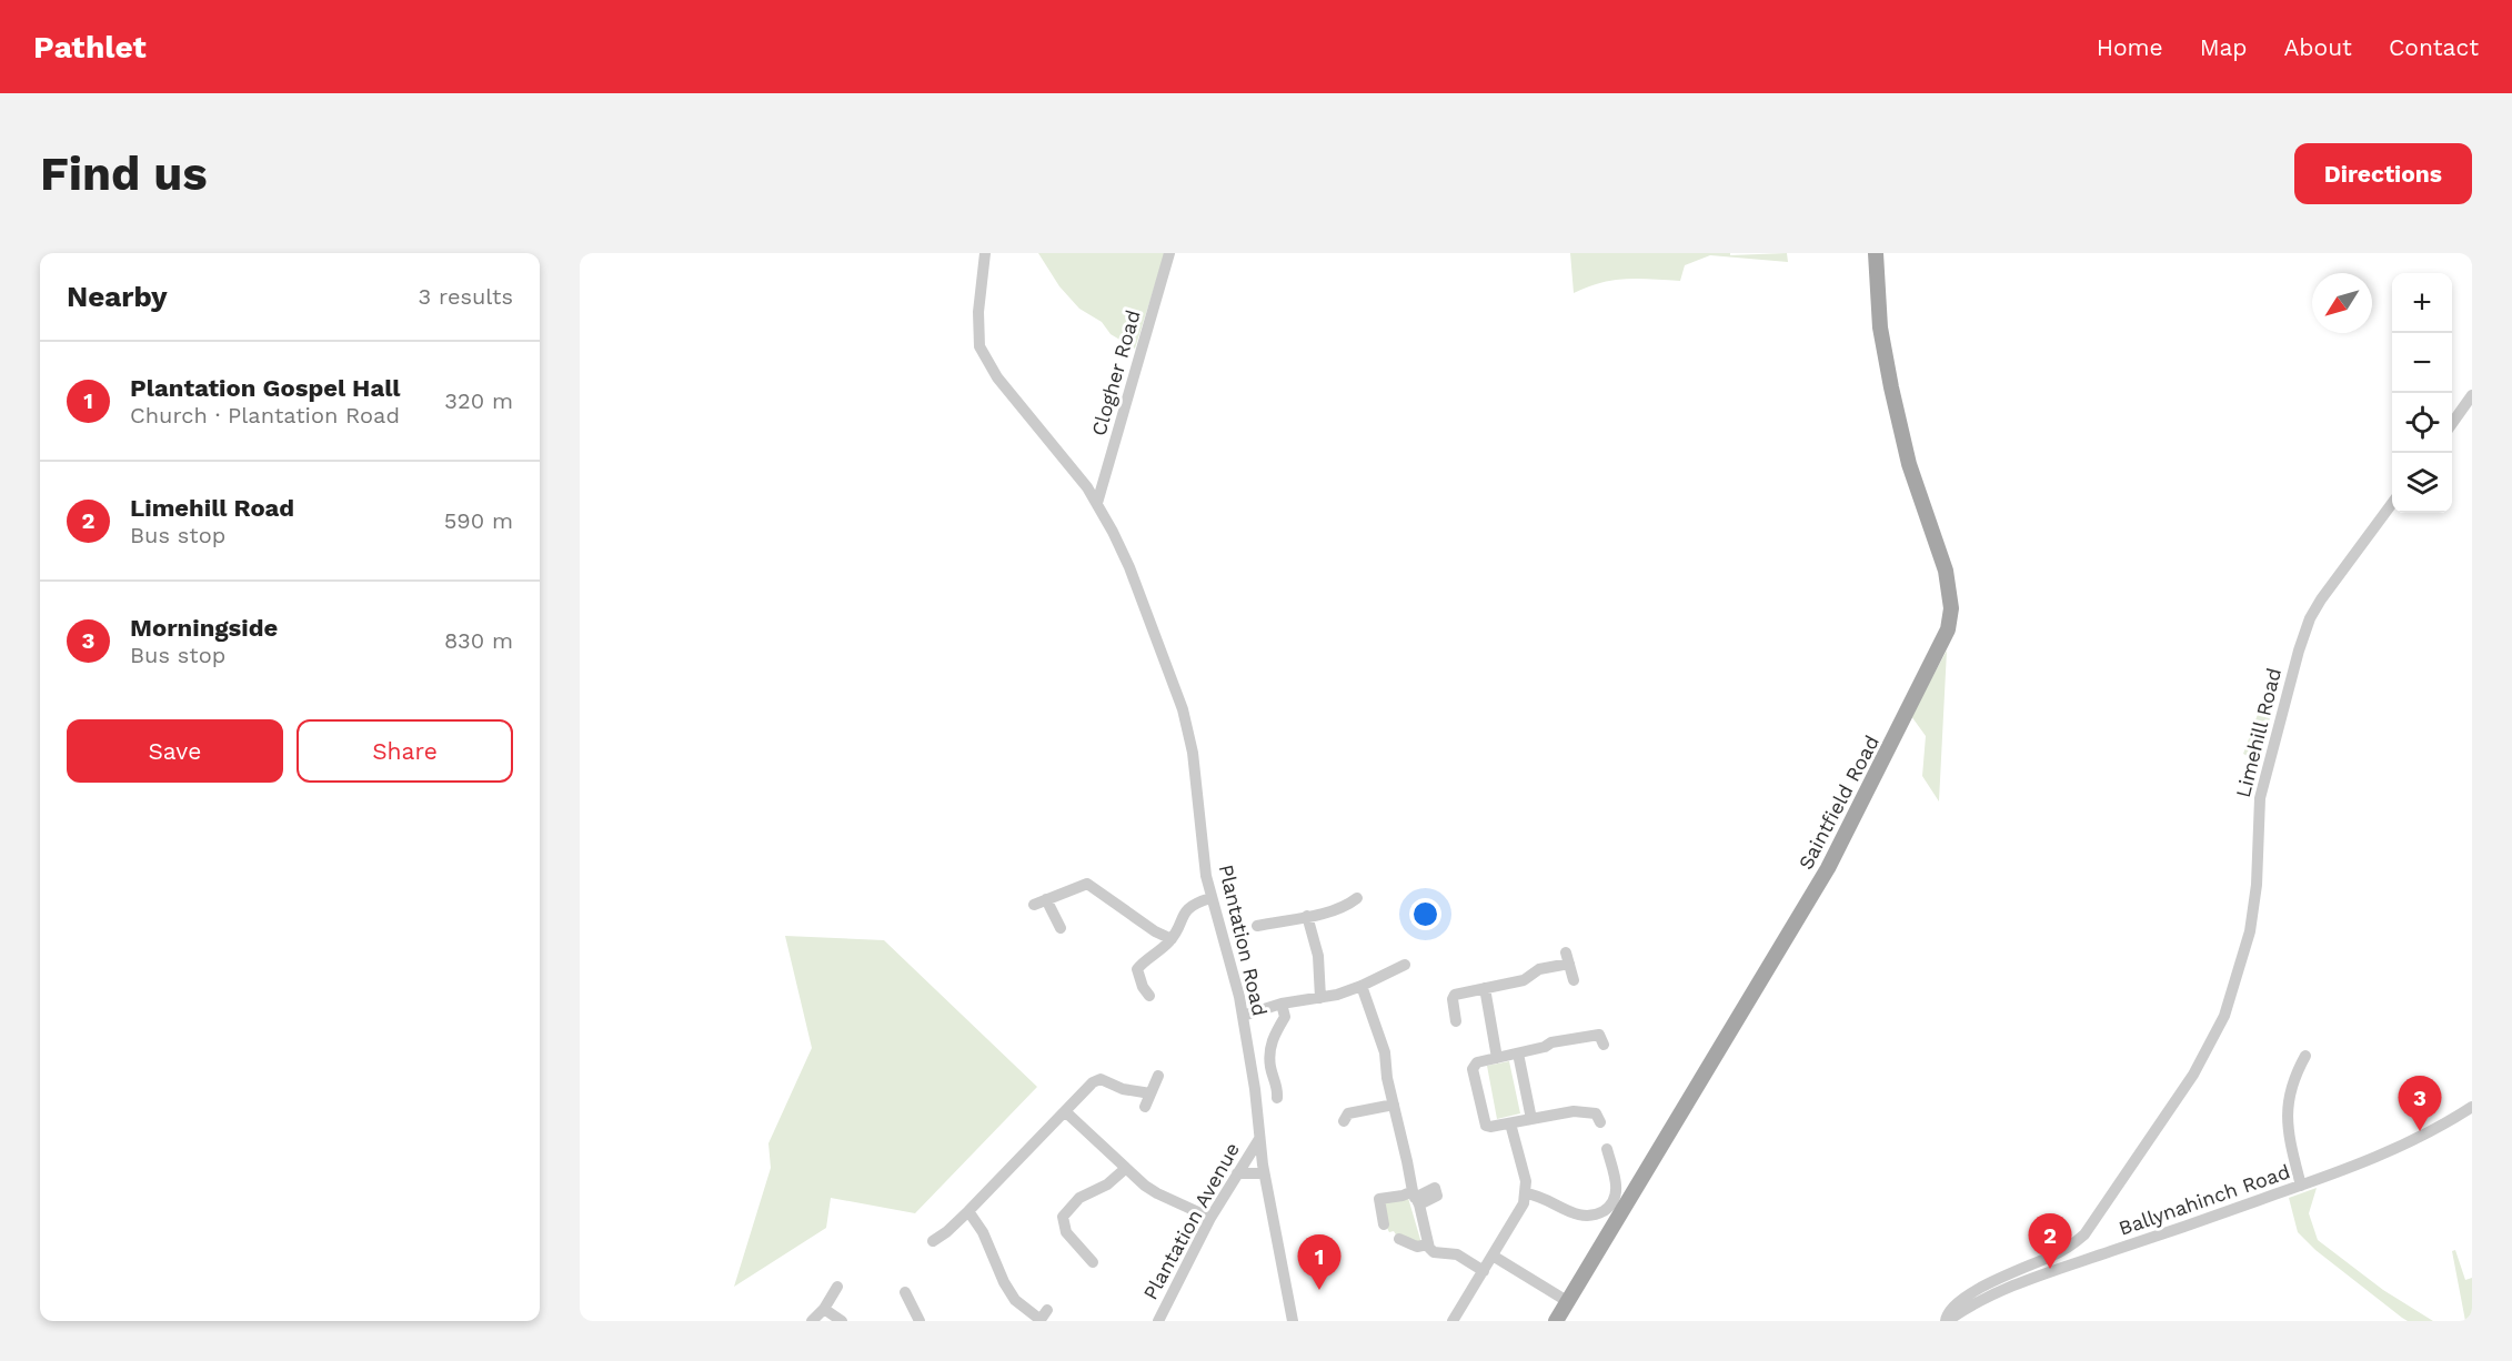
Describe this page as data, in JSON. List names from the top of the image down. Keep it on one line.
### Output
{"streets":{"main road":["Saintfield Road"],"street":["Clogher Road","Limehill Road","Plantation Road","Ballynahinch Road","Plantation Avenue"]},"crossings":[["Clogher Road","Plantation Road"],["Limehill Road","Ballynahinch Road"],["Plantation Road","Plantation Avenue"]],"north":"bottom left","page":{"header":"Pathlet","nav":["Home","Map","About","Contact"],"buttons":["Directions",["Save","Share"]],"title":"Find us","heading":["Nearby","3 results"],"map_buttons":["+","−"],"list":[{"mark":"1","name":"Plantation Gospel Hall","note":"Church · Plantation Road","value":"320 m"},{"mark":"2","name":"Limehill Road","note":"Bus stop","value":"590 m"},{"mark":"3","name":"Morningside","note":"Bus stop","value":"830 m"}],"pins":["3","2","1"]}}
